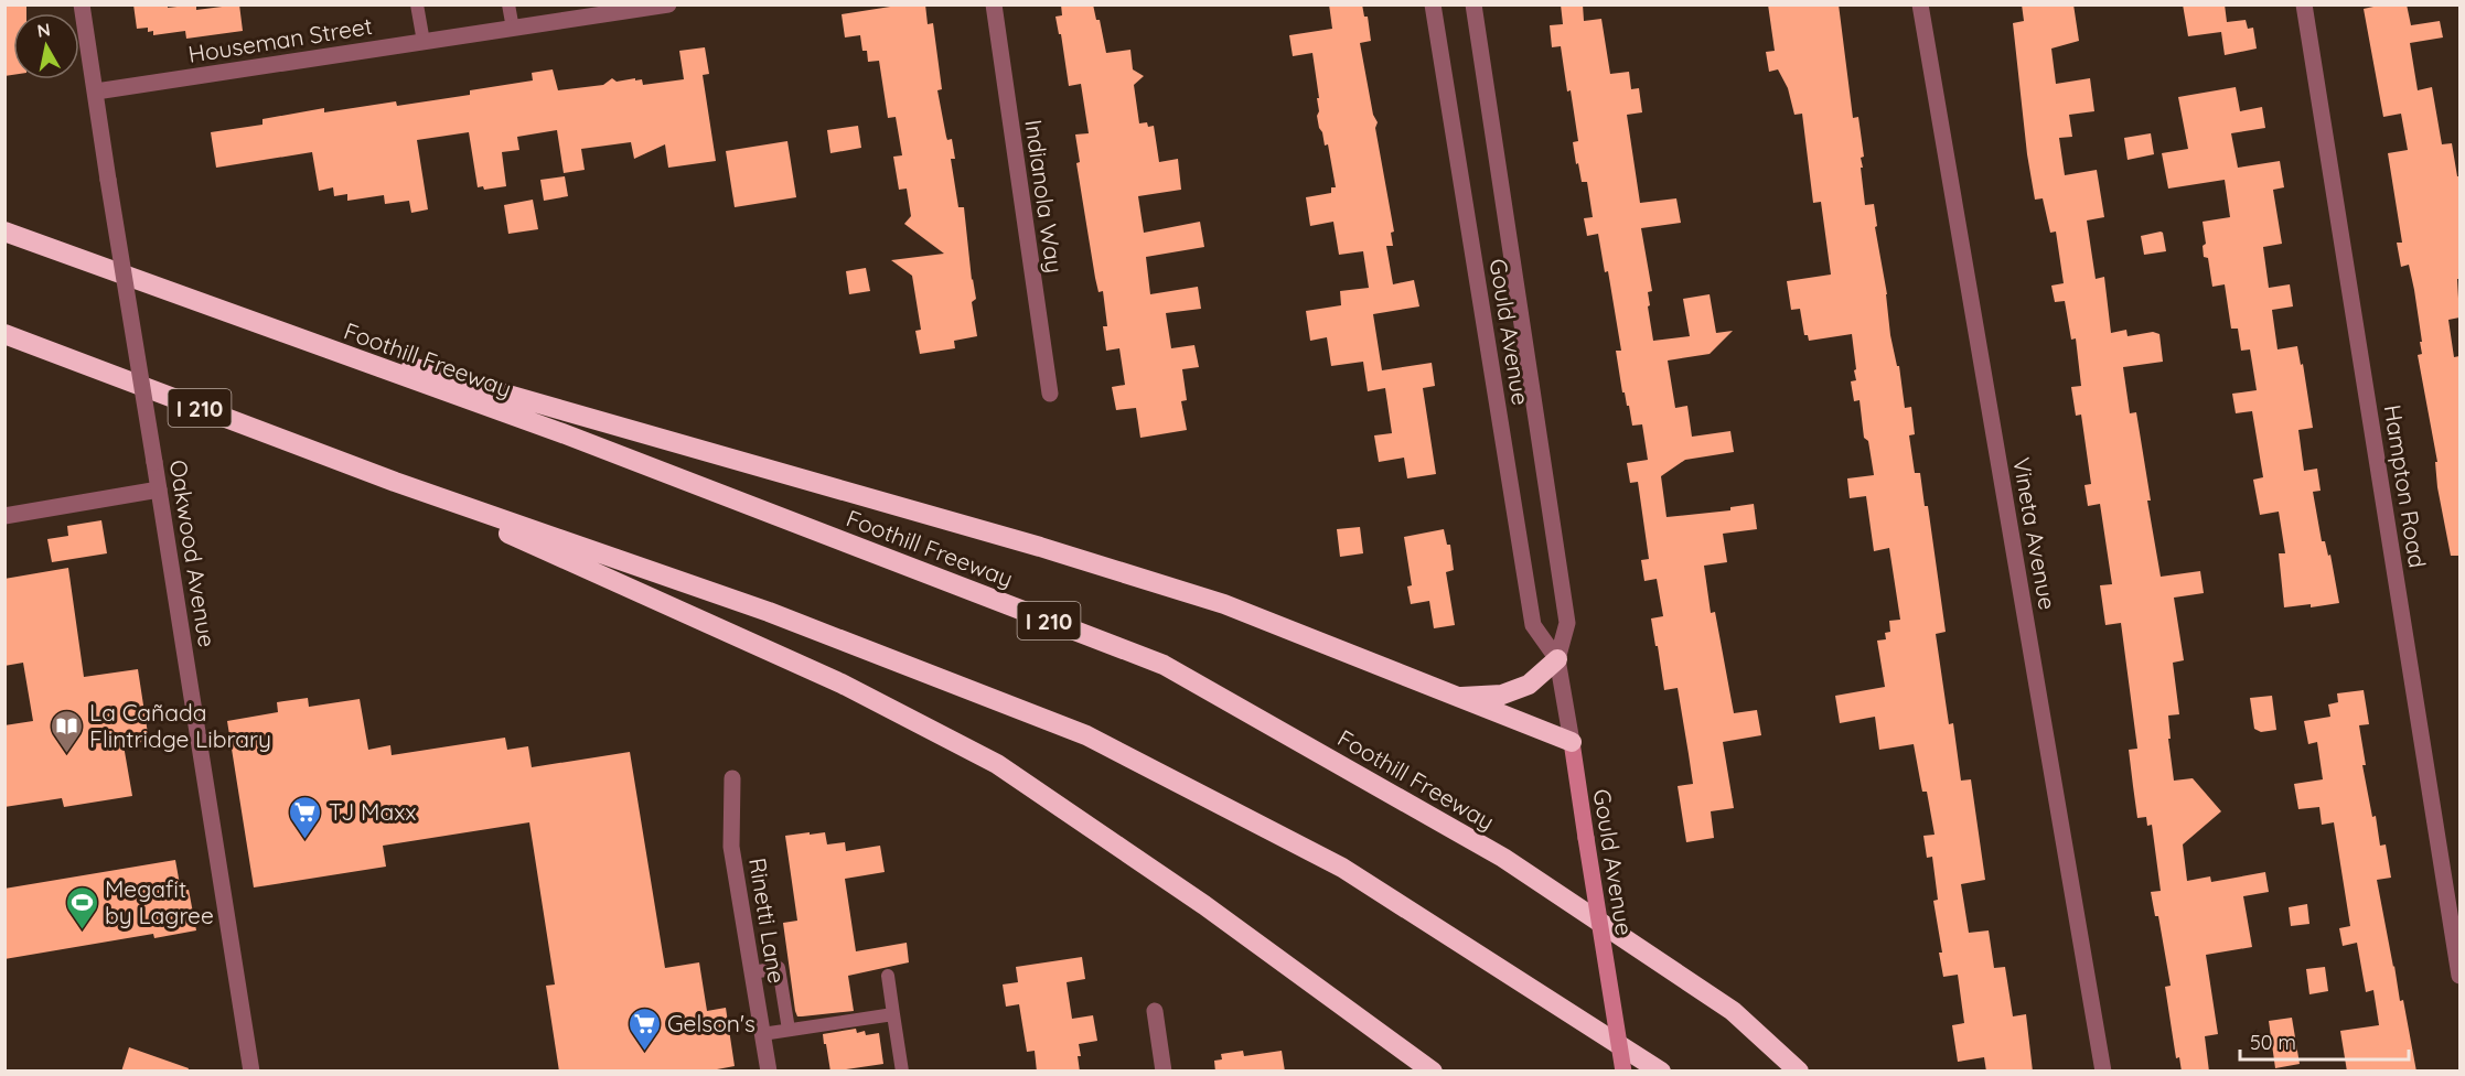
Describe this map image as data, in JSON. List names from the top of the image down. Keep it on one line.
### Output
{"streets":{"highway":["Foothill Freeway","I 210"],"main road":["Gould Avenue"],"street":["Houseman Street","Indianola Way","Hampton Road","Vineta Avenue","Oakwood Avenue","Rinetti Lane"]},"crossings":[["Houseman Street","Oakwood Avenue"]],"places":{"library":["La Cañada Flintridge Library"],"supermarket":["TJ Maxx","Gelson's"],"sports":["Megafit by Lagree"]},"scale_bar":"50 m","north":"top"}
